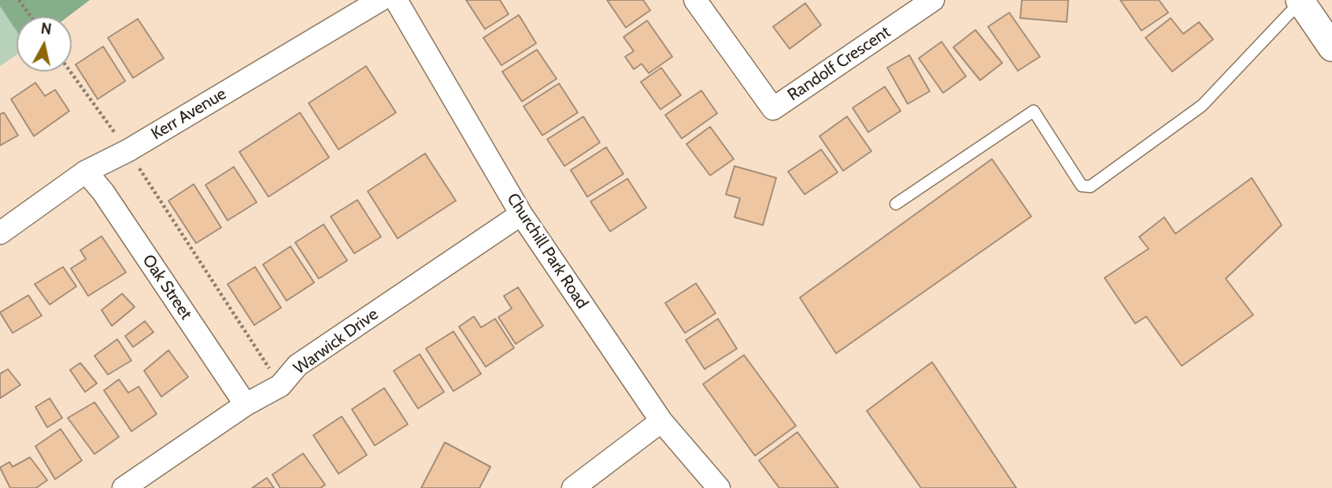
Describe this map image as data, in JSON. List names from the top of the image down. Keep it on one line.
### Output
{"streets":{"street":["Randolf Crescent","Kerr Avenue","Churchill Park Road","Oak Street","Warwick Drive"]},"crossings":[["Kerr Avenue","Oak Street"],["Churchill Park Road","Warwick Drive"],["Oak Street","Warwick Drive"]],"north":"top"}
